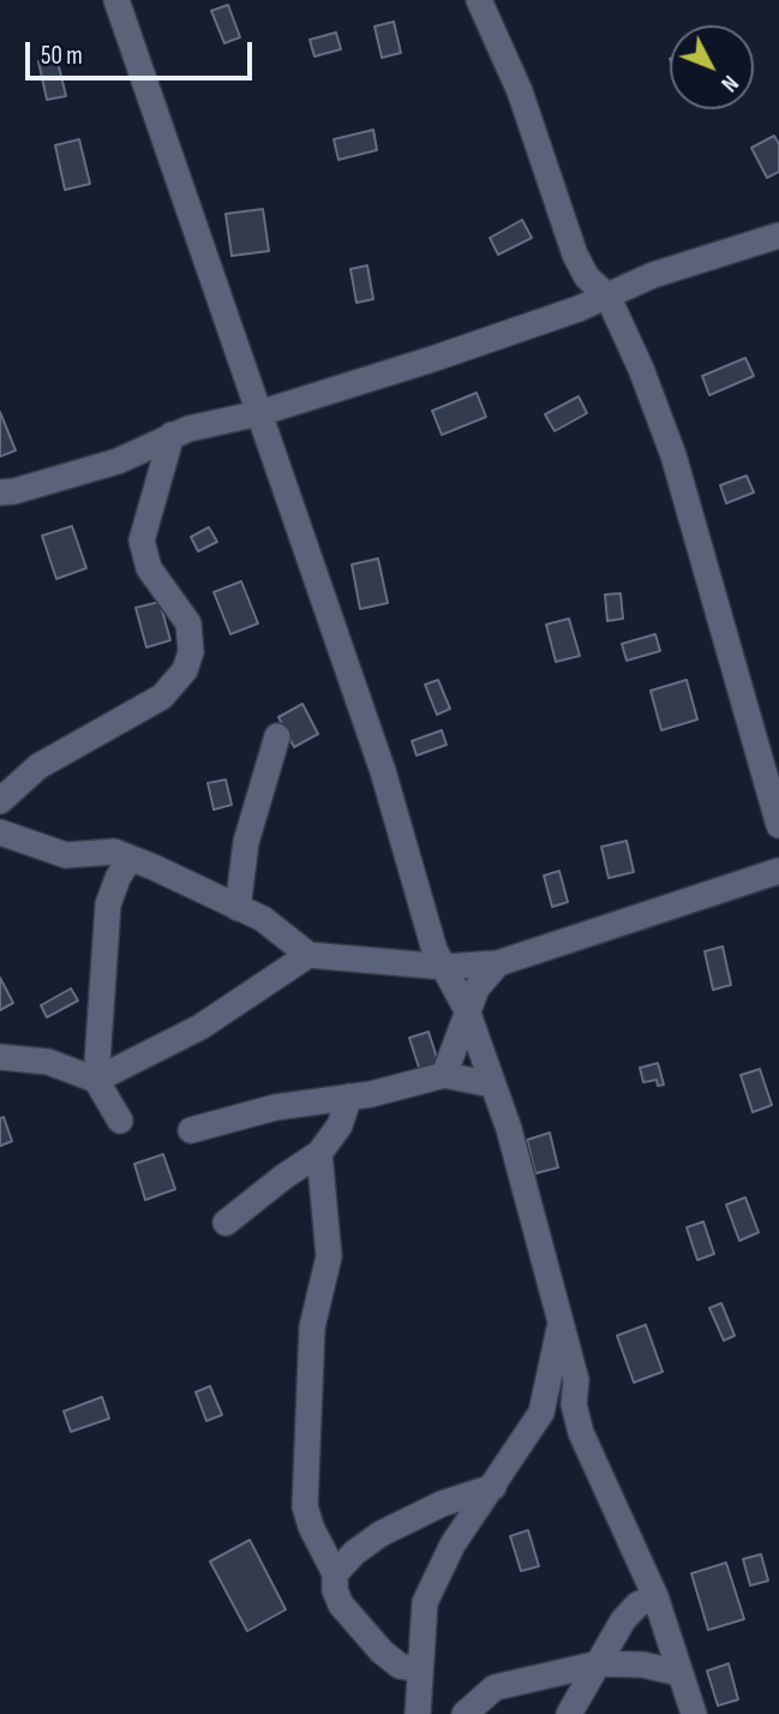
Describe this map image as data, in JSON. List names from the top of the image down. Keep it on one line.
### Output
{"scale_bar":"50 m","north":"bottom right"}
